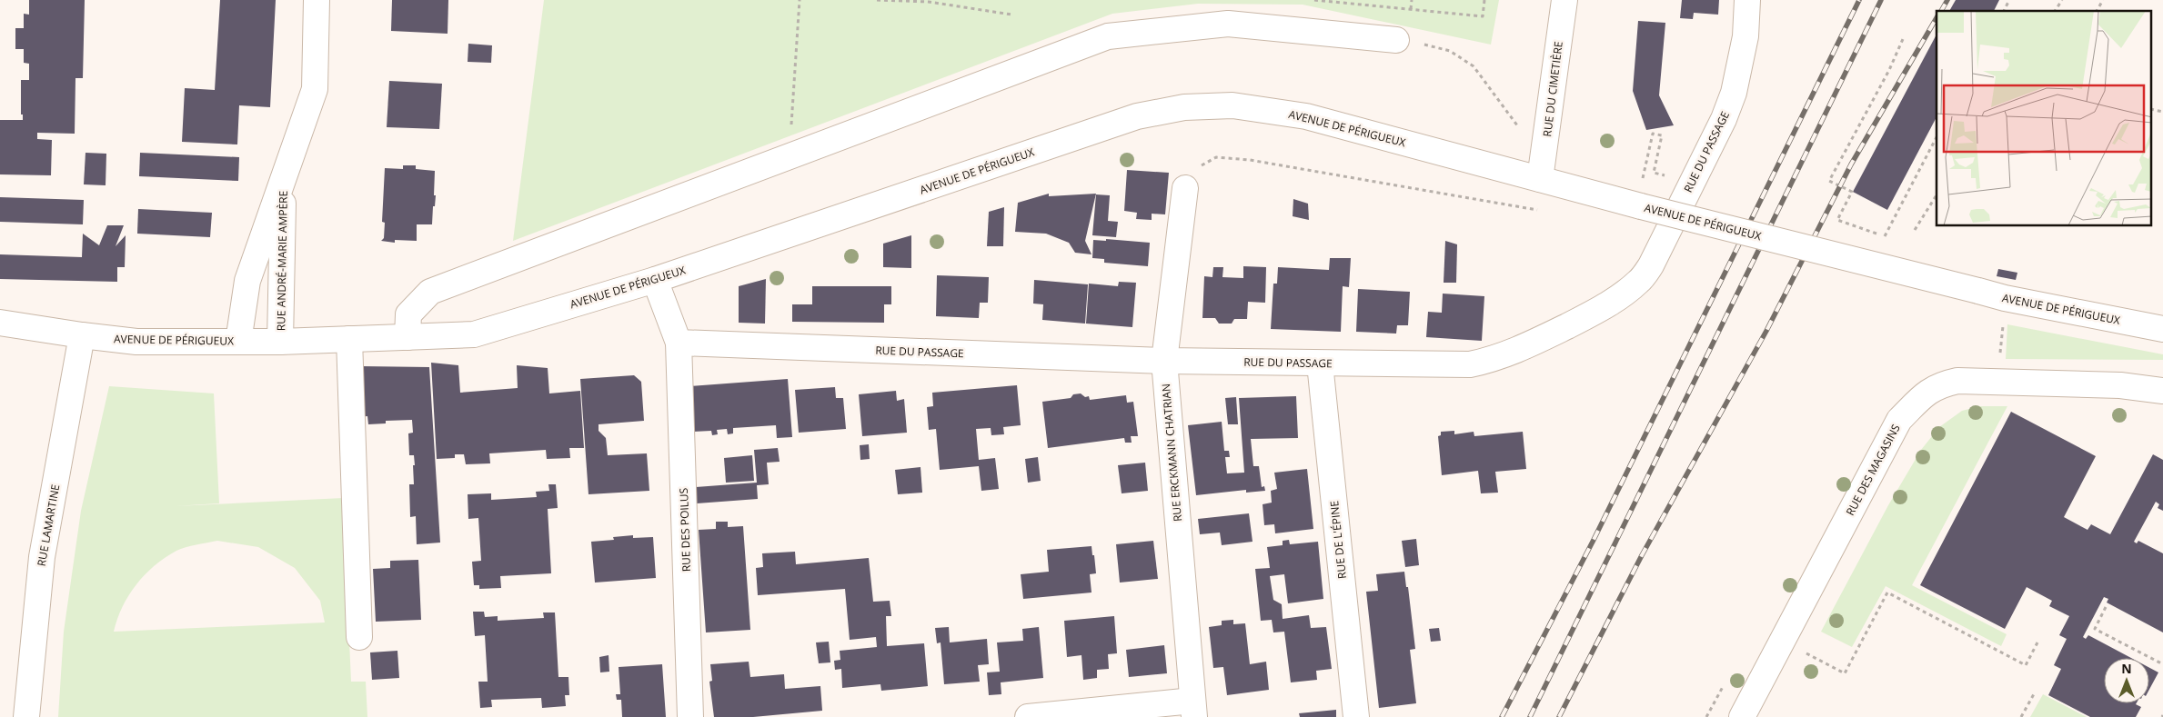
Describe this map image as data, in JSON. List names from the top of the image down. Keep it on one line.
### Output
{"streets":{"street":["RUE DU CIMETIÈRE","AVENUE DE PÉRIGUEUX","RUE DU PASSAGE","RUE ANDRÉ-MARIE AMPÈRE","RUE ERCKMANN CHATRIAN","RUE DES MAGASINS","RUE LAMARTINE","RUE DES POILUS","RUE DE L'ÉPINE"]},"crossings":[["RUE DU CIMETIÈRE","AVENUE DE PÉRIGUEUX"],["AVENUE DE PÉRIGUEUX","RUE ANDRÉ-MARIE AMPÈRE"],["AVENUE DE PÉRIGUEUX","RUE LAMARTINE"],["RUE DU PASSAGE","RUE ERCKMANN CHATRIAN"],["RUE DU PASSAGE","RUE DES POILUS"],["RUE DU PASSAGE","RUE DE L'ÉPINE"]],"north":"top"}
